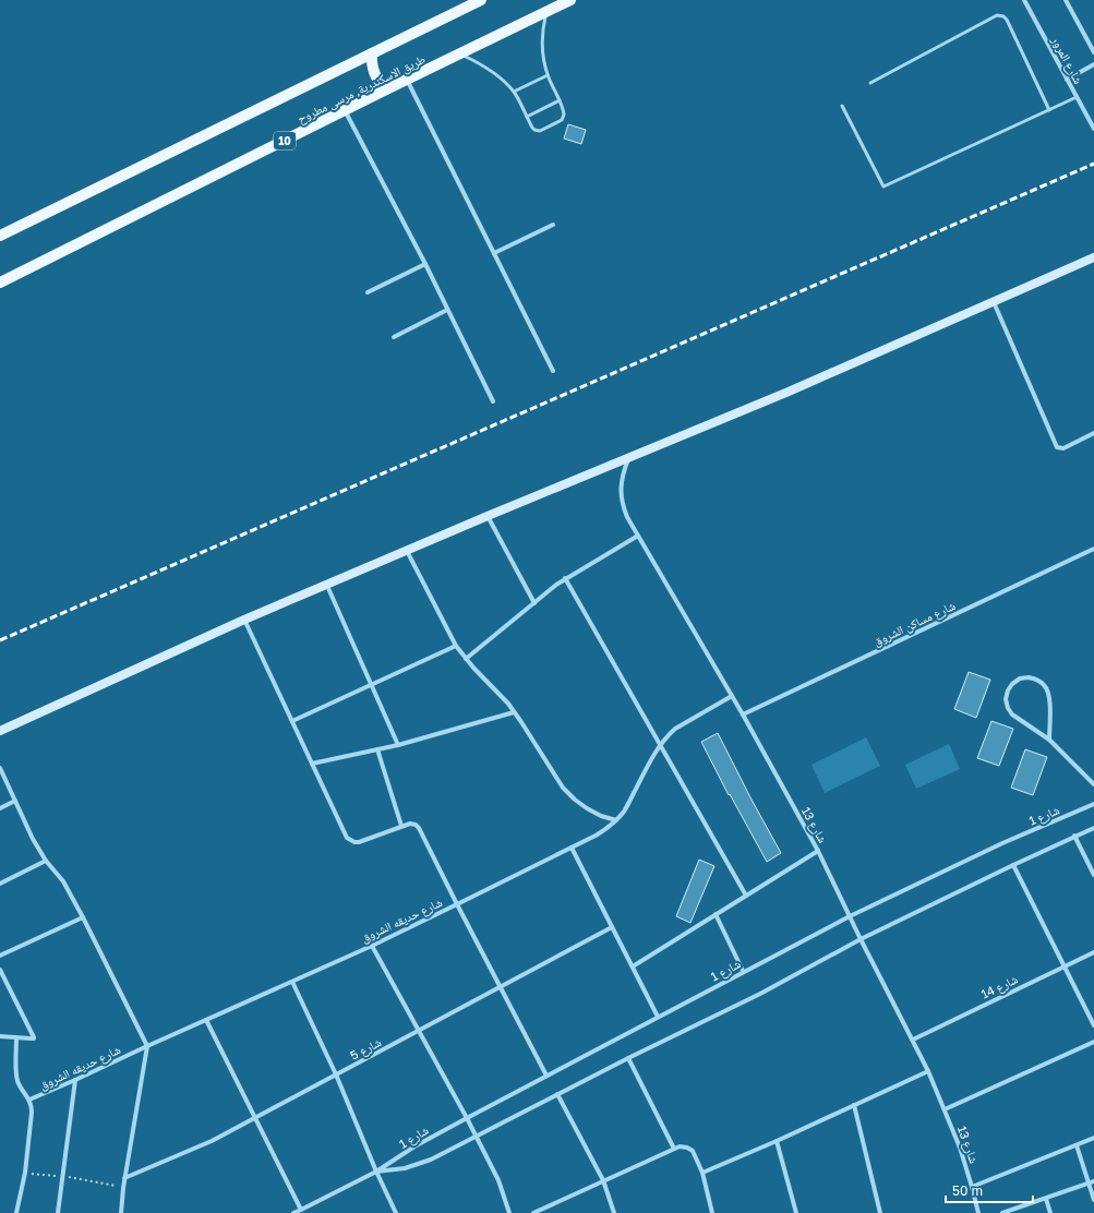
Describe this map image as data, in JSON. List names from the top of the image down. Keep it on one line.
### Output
{"streets":{"main road":["طريق الاسكندرية, مرسى مطروح","10"],"street":["شارع المرور","شارع مساكن الشروق","شارع 1","شارع 13","شارع حديقه الشروق","شارع 14","شارع 5"]},"crossings":[["شارع مساكن الشروق","شارع 13"],["شارع 1","شارع 13"],["شارع 13","شارع حديقه الشروق"],["شارع 13","شارع 14"]],"scale_bar":"50 m"}
